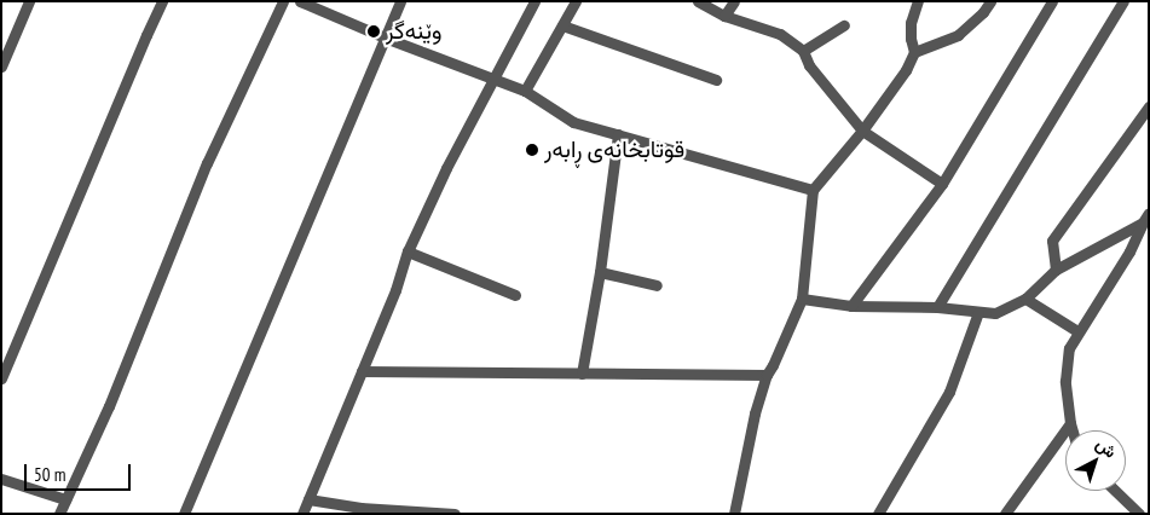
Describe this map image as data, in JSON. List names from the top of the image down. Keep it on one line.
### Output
{"places":["وێنەگر","قوتابخانەی ڕابەر"],"scale_bar":"50 m","north":"top right"}
